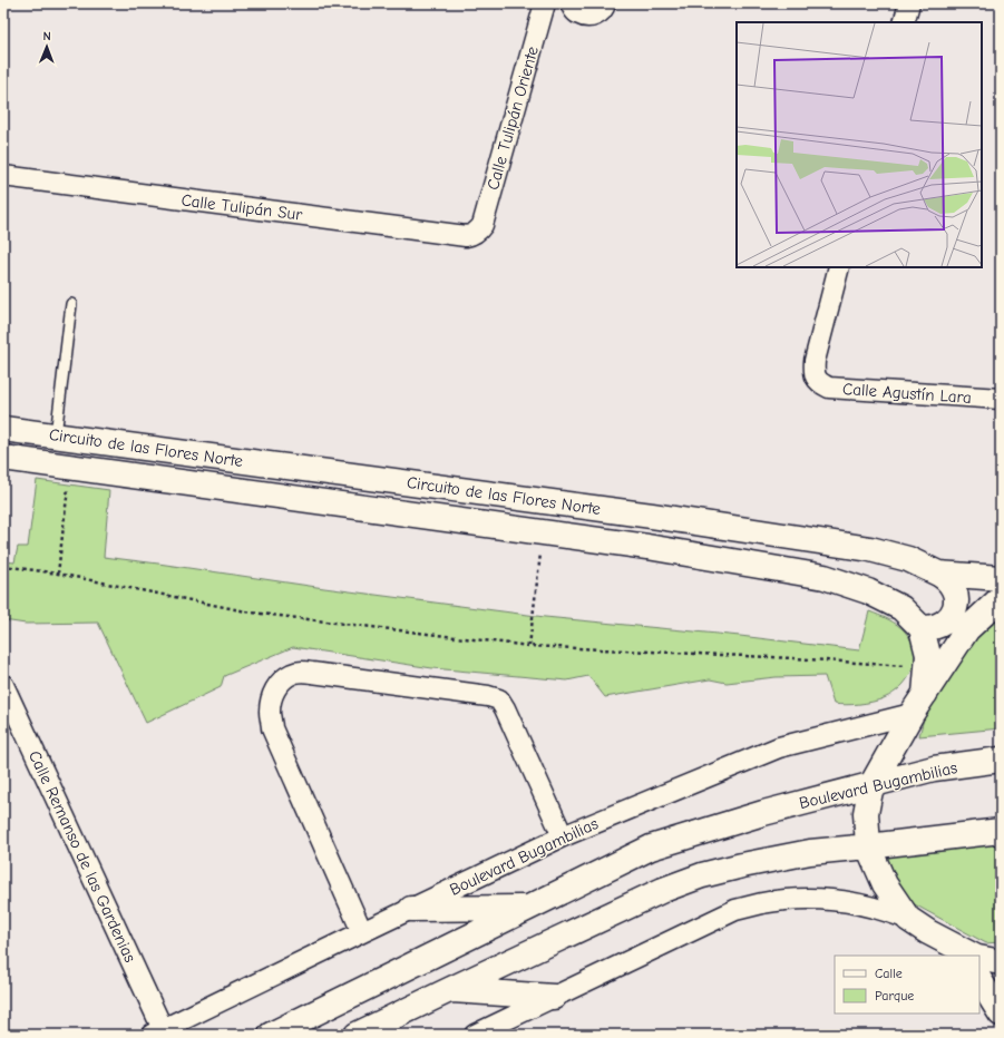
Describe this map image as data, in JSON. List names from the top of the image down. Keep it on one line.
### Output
{"streets":{"street":["Calle Tulipán Oriente","Calle Tulipán Sur","Calle Agustín Lara","Circuito de las Flores Norte","Boulevard Bugambilias","Calle Remanso de las Gardenias"]},"crossings":[["Calle Tulipán Oriente","Calle Tulipán Sur"],["Boulevard Bugambilias","Calle Remanso de las Gardenias"]],"legend":["Calle","Parque"],"north":"top"}
